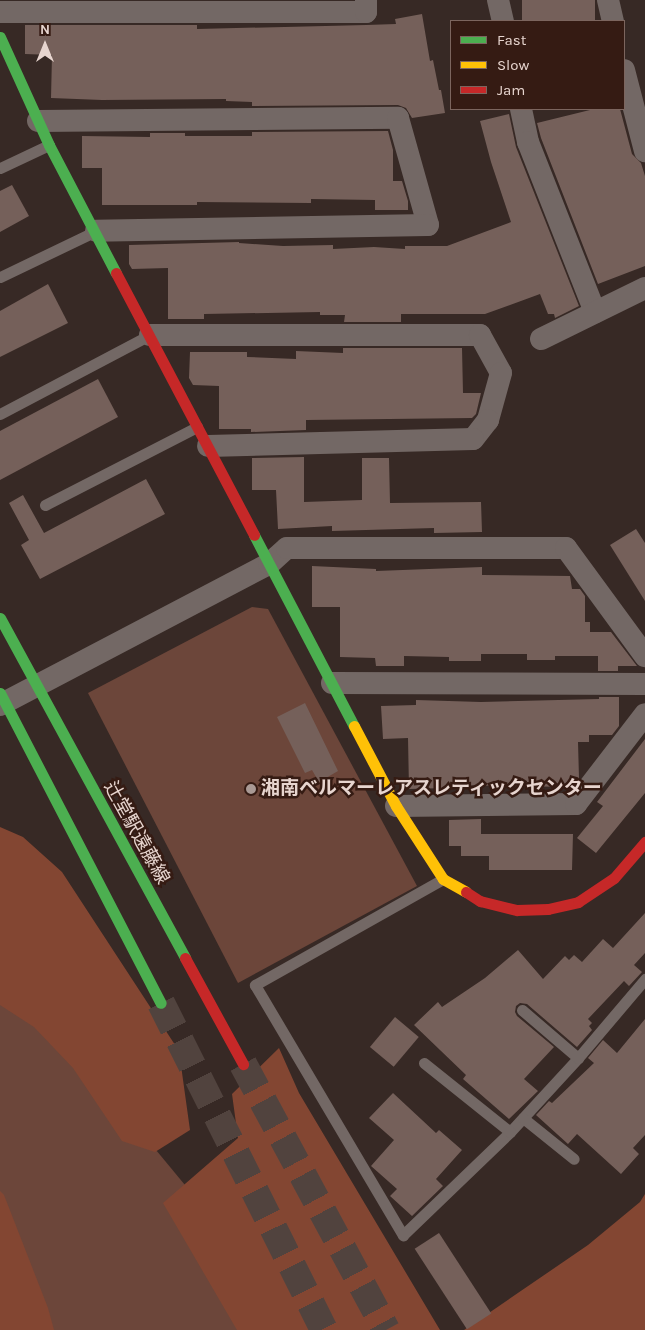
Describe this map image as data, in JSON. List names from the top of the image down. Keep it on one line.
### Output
{"streets":{"street":["辻堂駅遠藤線"]},"places":["湘南ベルマーレアスレティックセンター"],"legend":["Fast","Slow","Jam"],"north":"top"}
